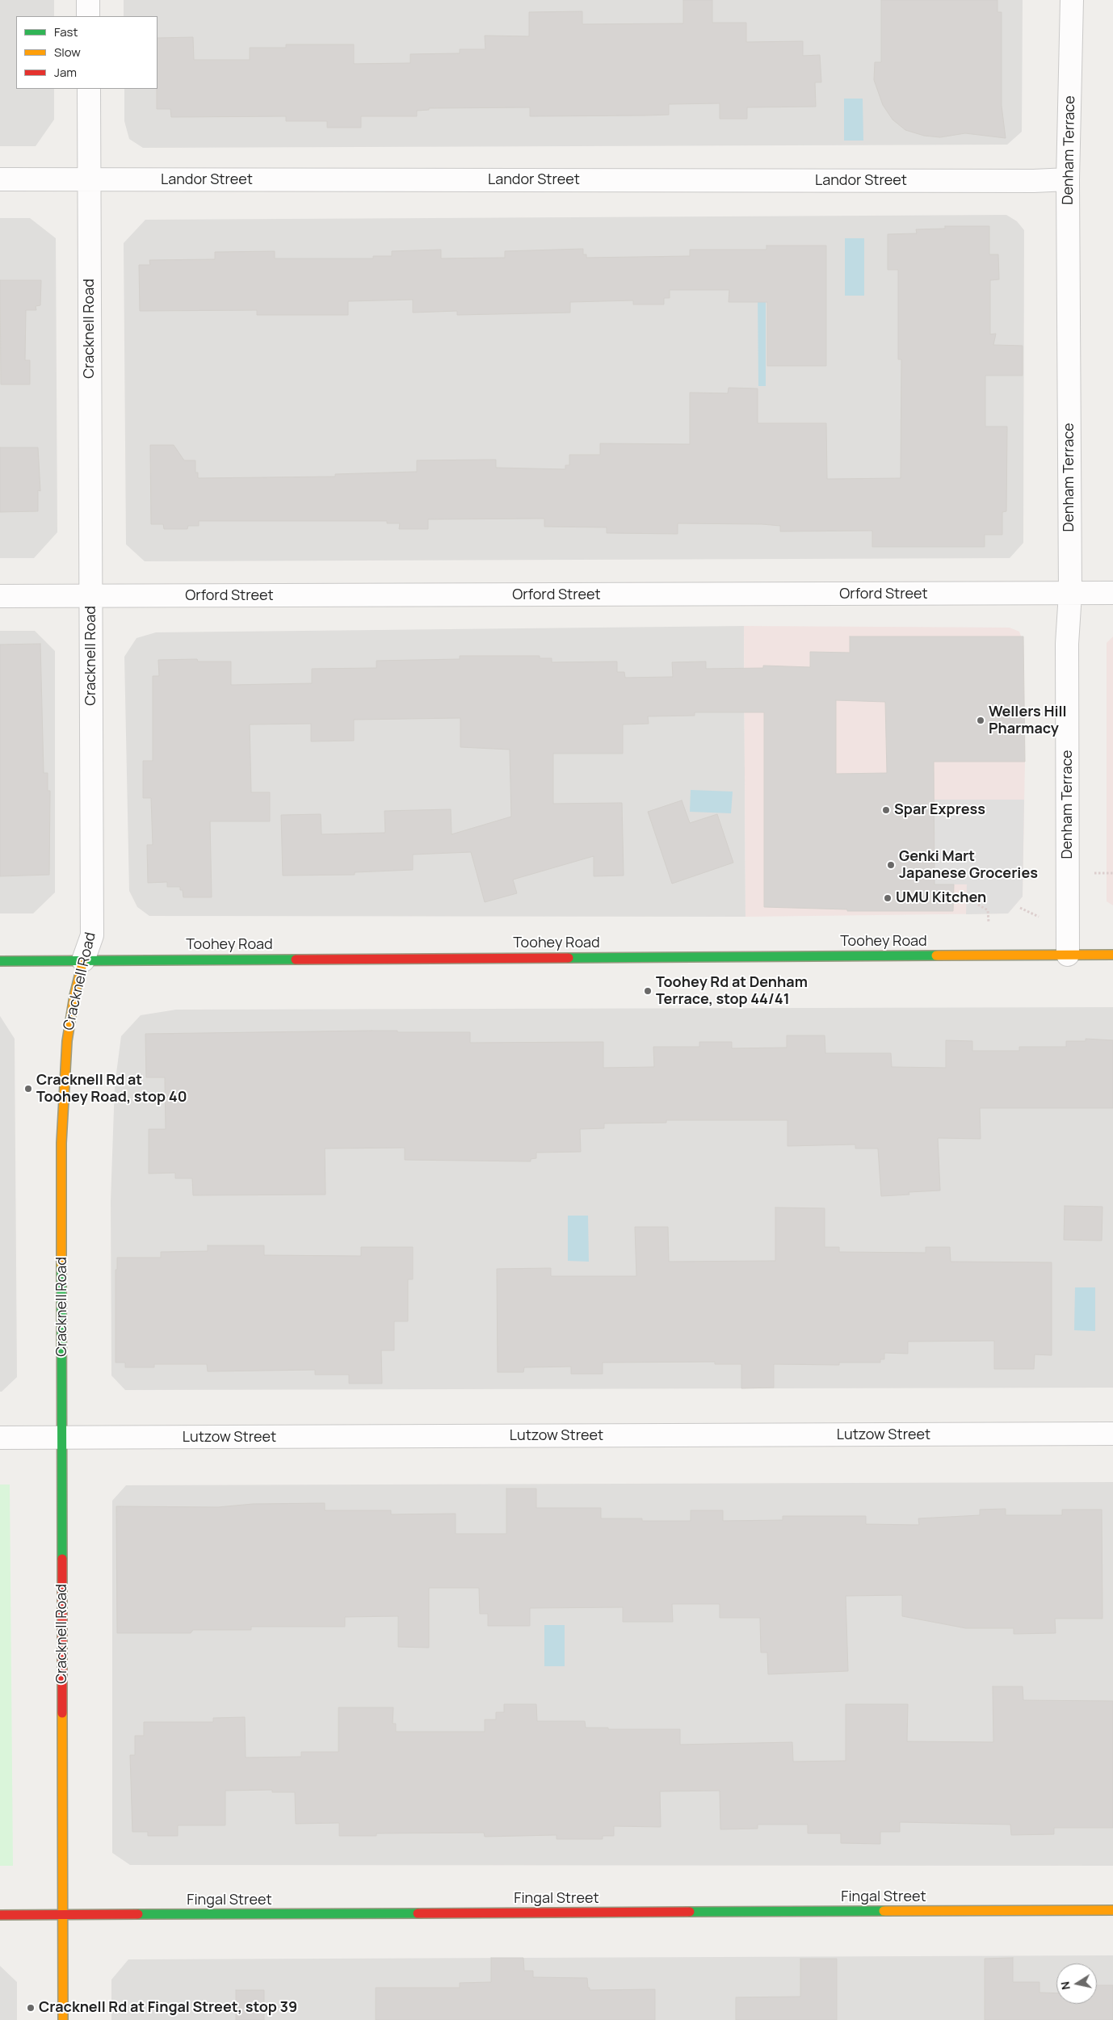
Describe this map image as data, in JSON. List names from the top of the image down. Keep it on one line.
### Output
{"streets":{"street":["Denham Terrace","Landor Street","Cracknell Road","Orford Street","Toohey Road","Lutzow Street","Fingal Street"]},"crossings":[["Denham Terrace","Landor Street"],["Denham Terrace","Orford Street"],["Denham Terrace","Toohey Road"],["Landor Street","Cracknell Road"],["Cracknell Road","Orford Street"],["Cracknell Road","Toohey Road"],["Cracknell Road","Lutzow Street"],["Cracknell Road","Fingal Street"]],"places":["Wellers Hill Pharmacy","Spar Express","Genki Mart Japanese Groceries","UMU Kitchen","Toohey Rd at Denham Terrace, stop 44/41","Cracknell Rd at Toohey Road, stop 40","Cracknell Rd at Fingal Street, stop 39"],"legend":["Fast","Slow","Jam"],"north":"left"}
